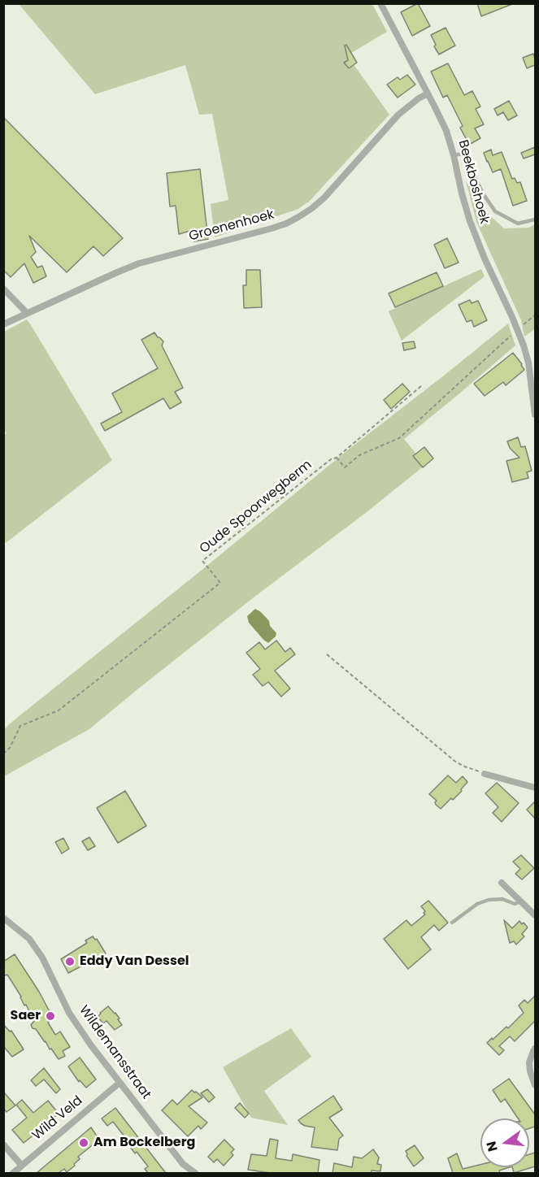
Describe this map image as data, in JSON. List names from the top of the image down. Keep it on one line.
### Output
{"streets":{"street":["Beekboshoek","Groenenhoek","Wildemansstraat","Wild Veld"],"path":["Oude Spoorwegberm"]},"crossings":[["Beekboshoek","Groenenhoek"],["Wildemansstraat","Wild Veld"]],"places":["Eddy Van Dessel","Saer","Am Bockelberg"],"north":"left"}
